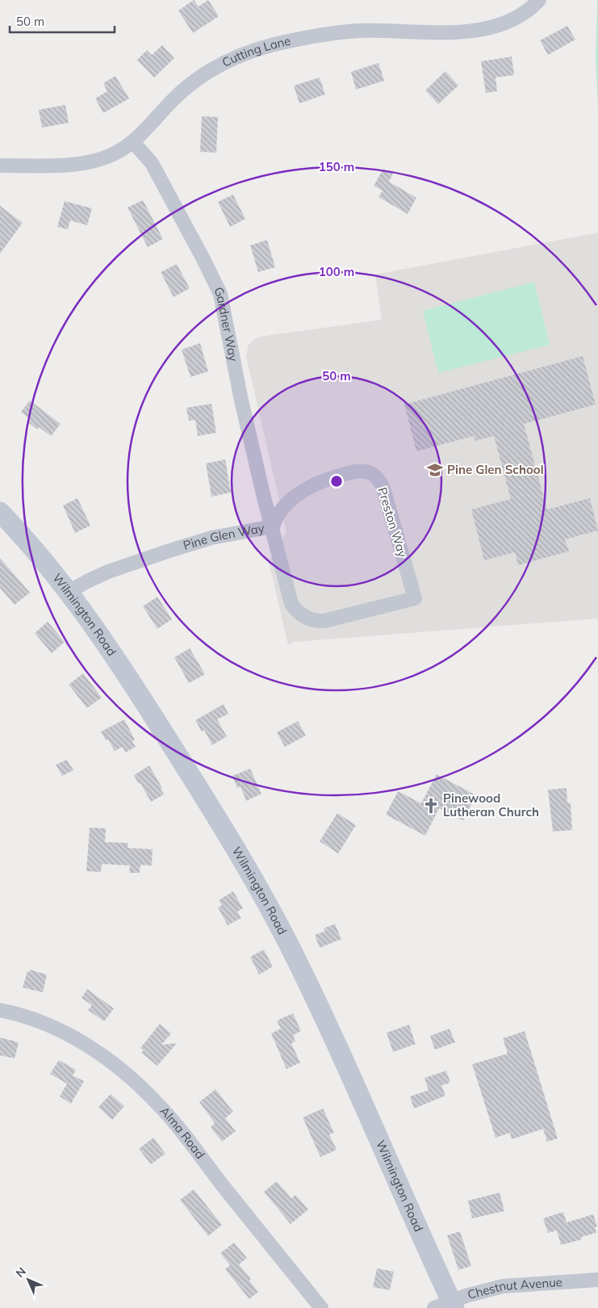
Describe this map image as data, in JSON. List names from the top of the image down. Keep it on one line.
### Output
{"streets":{"main road":["Wilmington Road"],"street":["Cutting Lane","Gardner Way","Preston Way","Pine Glen Way","Alma Road","Chestnut Avenue"]},"crossings":[["Cutting Lane","Gardner Way"],["Gardner Way","Preston Way"],["Gardner Way","Pine Glen Way"],["Preston Way","Pine Glen Way"],["Pine Glen Way","Wilmington Road"],["Wilmington Road","Chestnut Avenue"]],"places":{"school or university":["Pine Glen School"],"church":["Pinewood Lutheran Church"]},"scale_bar":"50 m","north":"top left","rings":["150 m","100 m","50 m"]}
